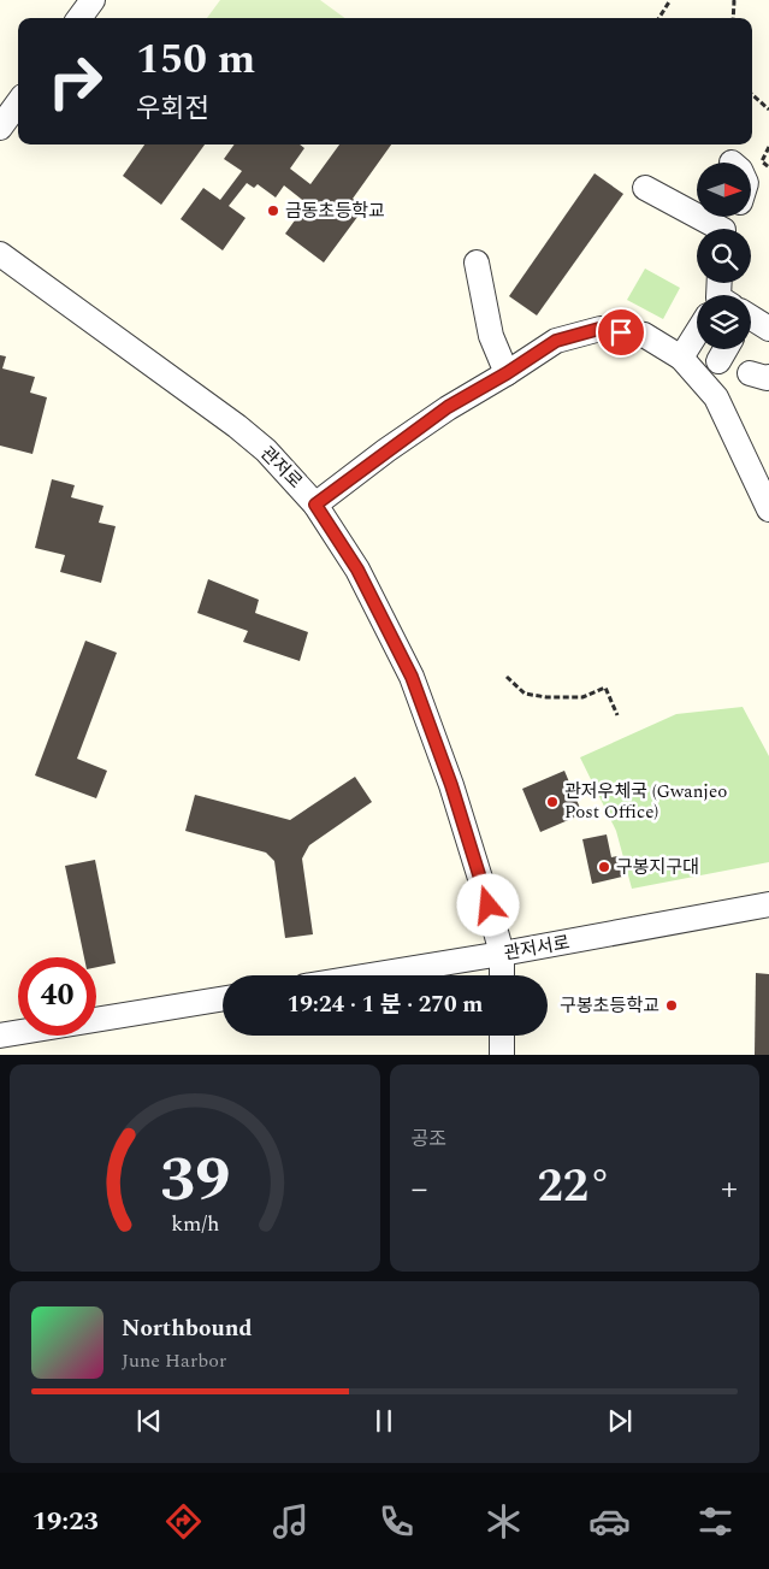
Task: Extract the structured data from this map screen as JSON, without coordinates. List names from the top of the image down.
{
  "streets": {
    "street": ["관저로", "관저서로"]
  },
  "crossings": [
    ["관저로", "관저서로"]
  ],
  "places": [
    "금동초등학교",
    "관저우체국 (Gwanjeo Post Office)",
    "구봉지구대",
    "구봉초등학교"
  ],
  "north": "right",
  "page": {
    "turn": ["150 m", "우회전"],
    "limit": "40",
    "trip": "19:24 · 1 분 · 270 m",
    "tile": "공조",
    "heat": ["−", "22°", "+"],
    "song": ["Northbound", "June Harbor"],
    "tabs": "19:23",
    "gauge": ["39", "km/h"]
  }
}
